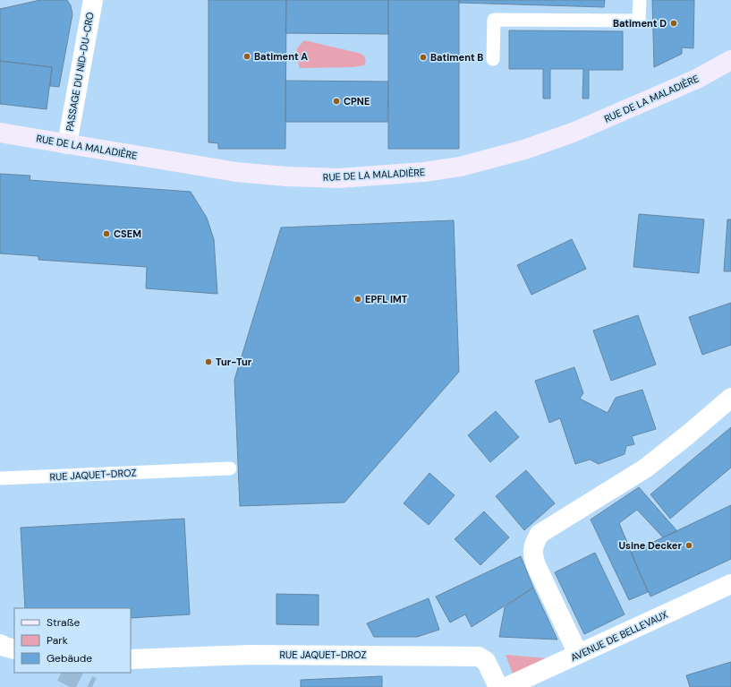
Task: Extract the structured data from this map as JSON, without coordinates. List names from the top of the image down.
{
  "streets": {
    "street": [
      "PASSAGE DU NID-DU-CRO",
      "RUE DE LA MALADIÈRE",
      "RUE JAQUET-DROZ",
      "AVENUE DE BELLEVAUX"
    ]
  },
  "crossings": [
    ["PASSAGE DU NID-DU-CRO", "RUE DE LA MALADIÈRE"]
  ],
  "places": [
    "Batiment D",
    "Batiment A",
    "Batiment B",
    "CPNE",
    "CSEM",
    "EPFL IMT",
    "Tur-Tur",
    "Usine Decker"
  ],
  "legend": ["Straße", "Park", "Gebäude"]
}
